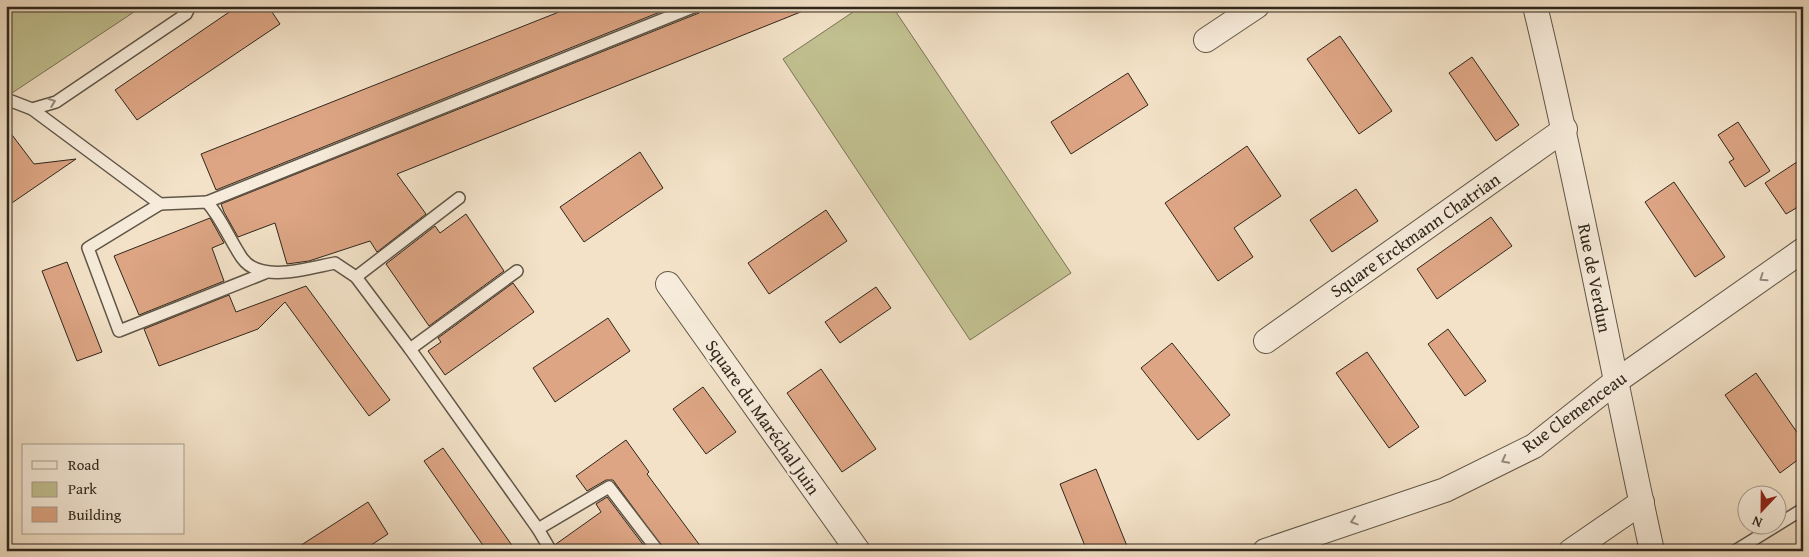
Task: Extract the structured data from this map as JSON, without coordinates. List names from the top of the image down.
{
  "streets": {
    "street": [
      "Square Erckmann Chatrian",
      "Rue de Verdun",
      "Rue Clemenceau",
      "Square du Maréchal Juin"
    ]
  },
  "crossings": [
    ["Square Erckmann Chatrian", "Rue de Verdun"],
    ["Rue de Verdun", "Rue Clemenceau"]
  ],
  "one_way": ["Rue Clemenceau"],
  "legend": ["Road", "Park", "Building"],
  "north": "bottom"
}
